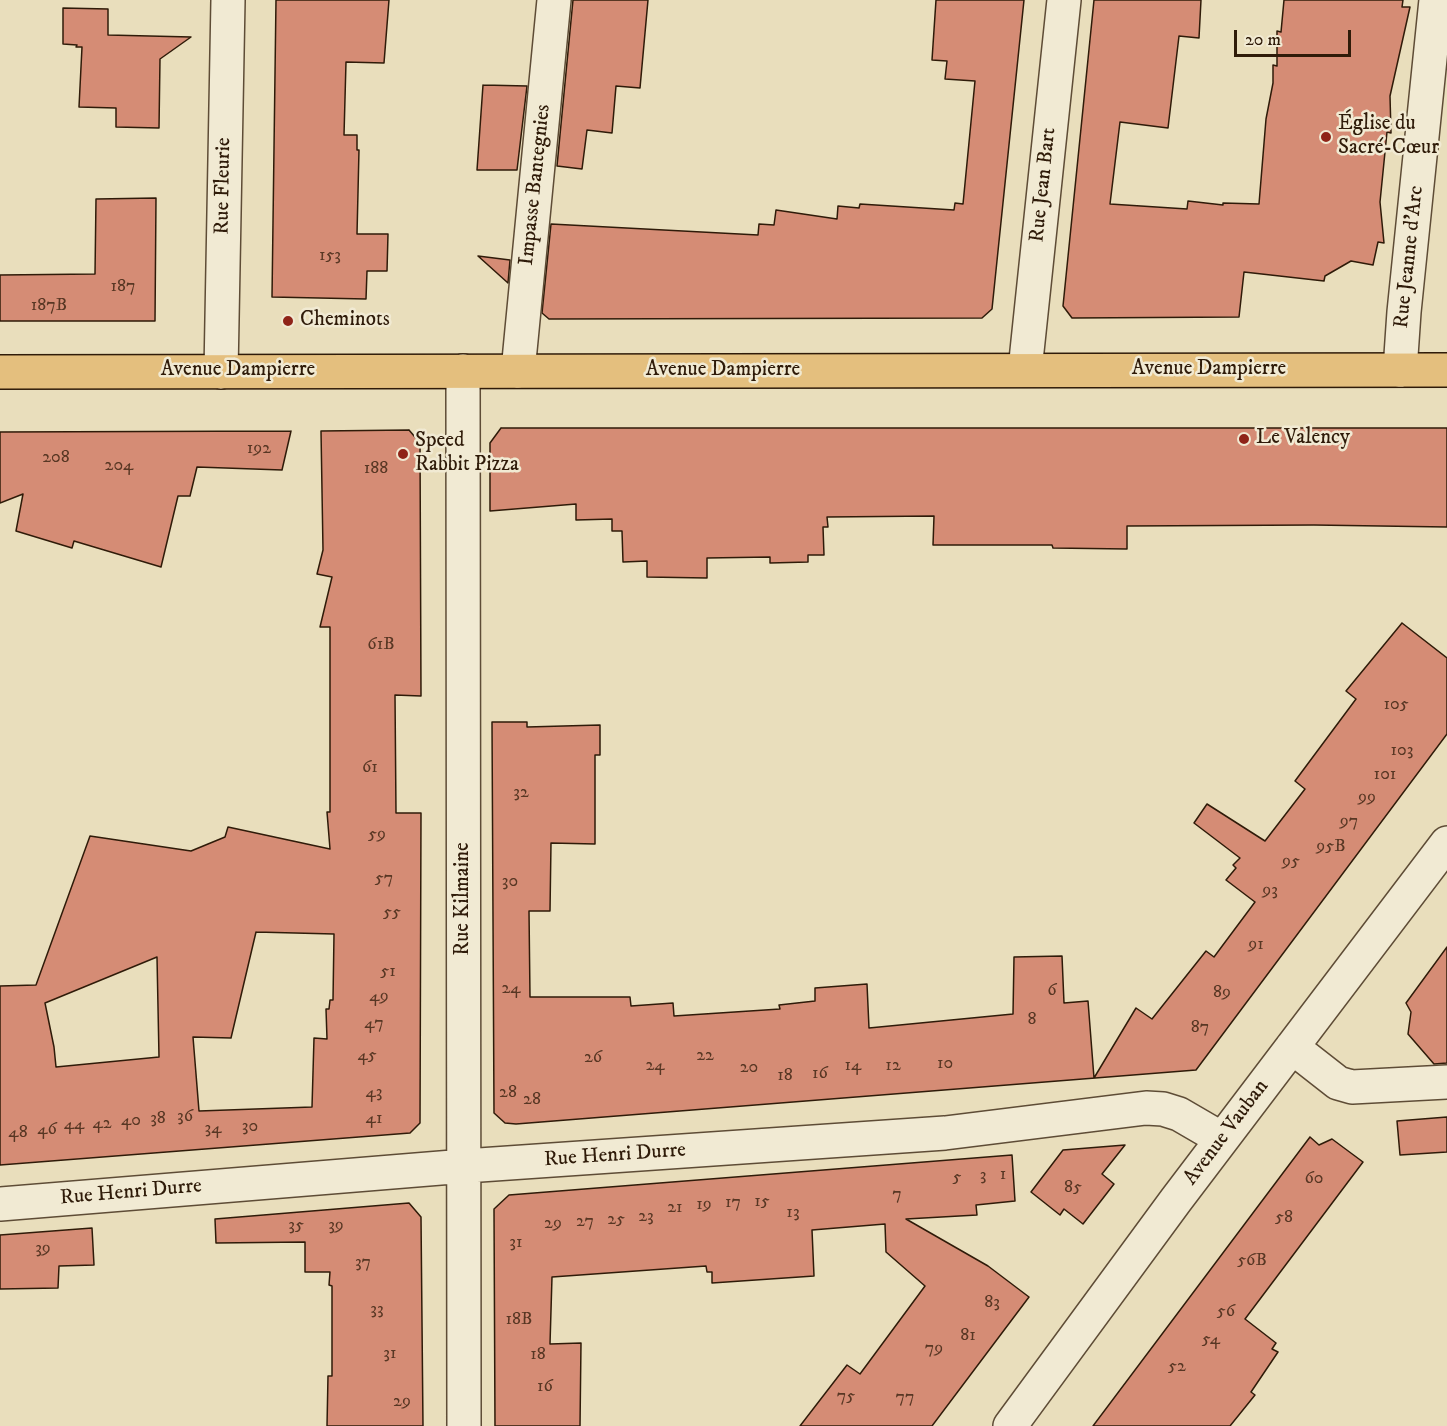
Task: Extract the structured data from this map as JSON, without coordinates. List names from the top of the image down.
{
  "streets": {
    "main road": ["Avenue Dampierre"],
    "street": [
      "Impasse Bantegnies",
      "Rue Jean Bart",
      "Rue Fleurie",
      "Rue Jeanne d'Arc",
      "Rue Kilmaine",
      "Avenue Vauban",
      "Rue Henri Durre"
    ]
  },
  "crossings": [
    ["Impasse Bantegnies", "Avenue Dampierre"],
    ["Rue Jean Bart", "Avenue Dampierre"],
    ["Rue Fleurie", "Avenue Dampierre"],
    ["Rue Jeanne d'Arc", "Avenue Dampierre"],
    ["Avenue Dampierre", "Rue Kilmaine"],
    ["Rue Kilmaine", "Rue Henri Durre"],
    ["Avenue Vauban", "Rue Henri Durre"]
  ],
  "places": [
    "Église du Sacré-Cœur",
    "Cheminots",
    "Le Valency",
    "Speed Rabbit Pizza"
  ],
  "house_numbers": [
    "153",
    "187",
    "187B",
    "192",
    "208",
    "204",
    "188",
    "61B",
    "105",
    "103",
    "61",
    "101",
    "32",
    "99",
    "97",
    "59",
    "95B",
    "95",
    "57",
    "30",
    "93",
    "55",
    "91",
    "51",
    "24",
    "6",
    "89",
    "49",
    "8",
    "47",
    "87",
    "45",
    "22",
    "26",
    "10",
    "24",
    "14",
    "12",
    "20",
    "16",
    "18",
    "43",
    "28",
    "28",
    "36",
    "38",
    "41",
    "40",
    "42",
    "44",
    "30",
    "34",
    "46",
    "48",
    "1",
    "3",
    "5",
    "60",
    "85",
    "7",
    "15",
    "17",
    "19",
    "21",
    "13",
    "23",
    "58",
    "25",
    "27",
    "29",
    "35",
    "39",
    "31",
    "39",
    "56B",
    "37",
    "83",
    "33",
    "56",
    "18B",
    "81",
    "54",
    "79",
    "31",
    "18",
    "52",
    "16",
    "75",
    "77",
    "29"
  ],
  "scale_bar": "20 m"
}
